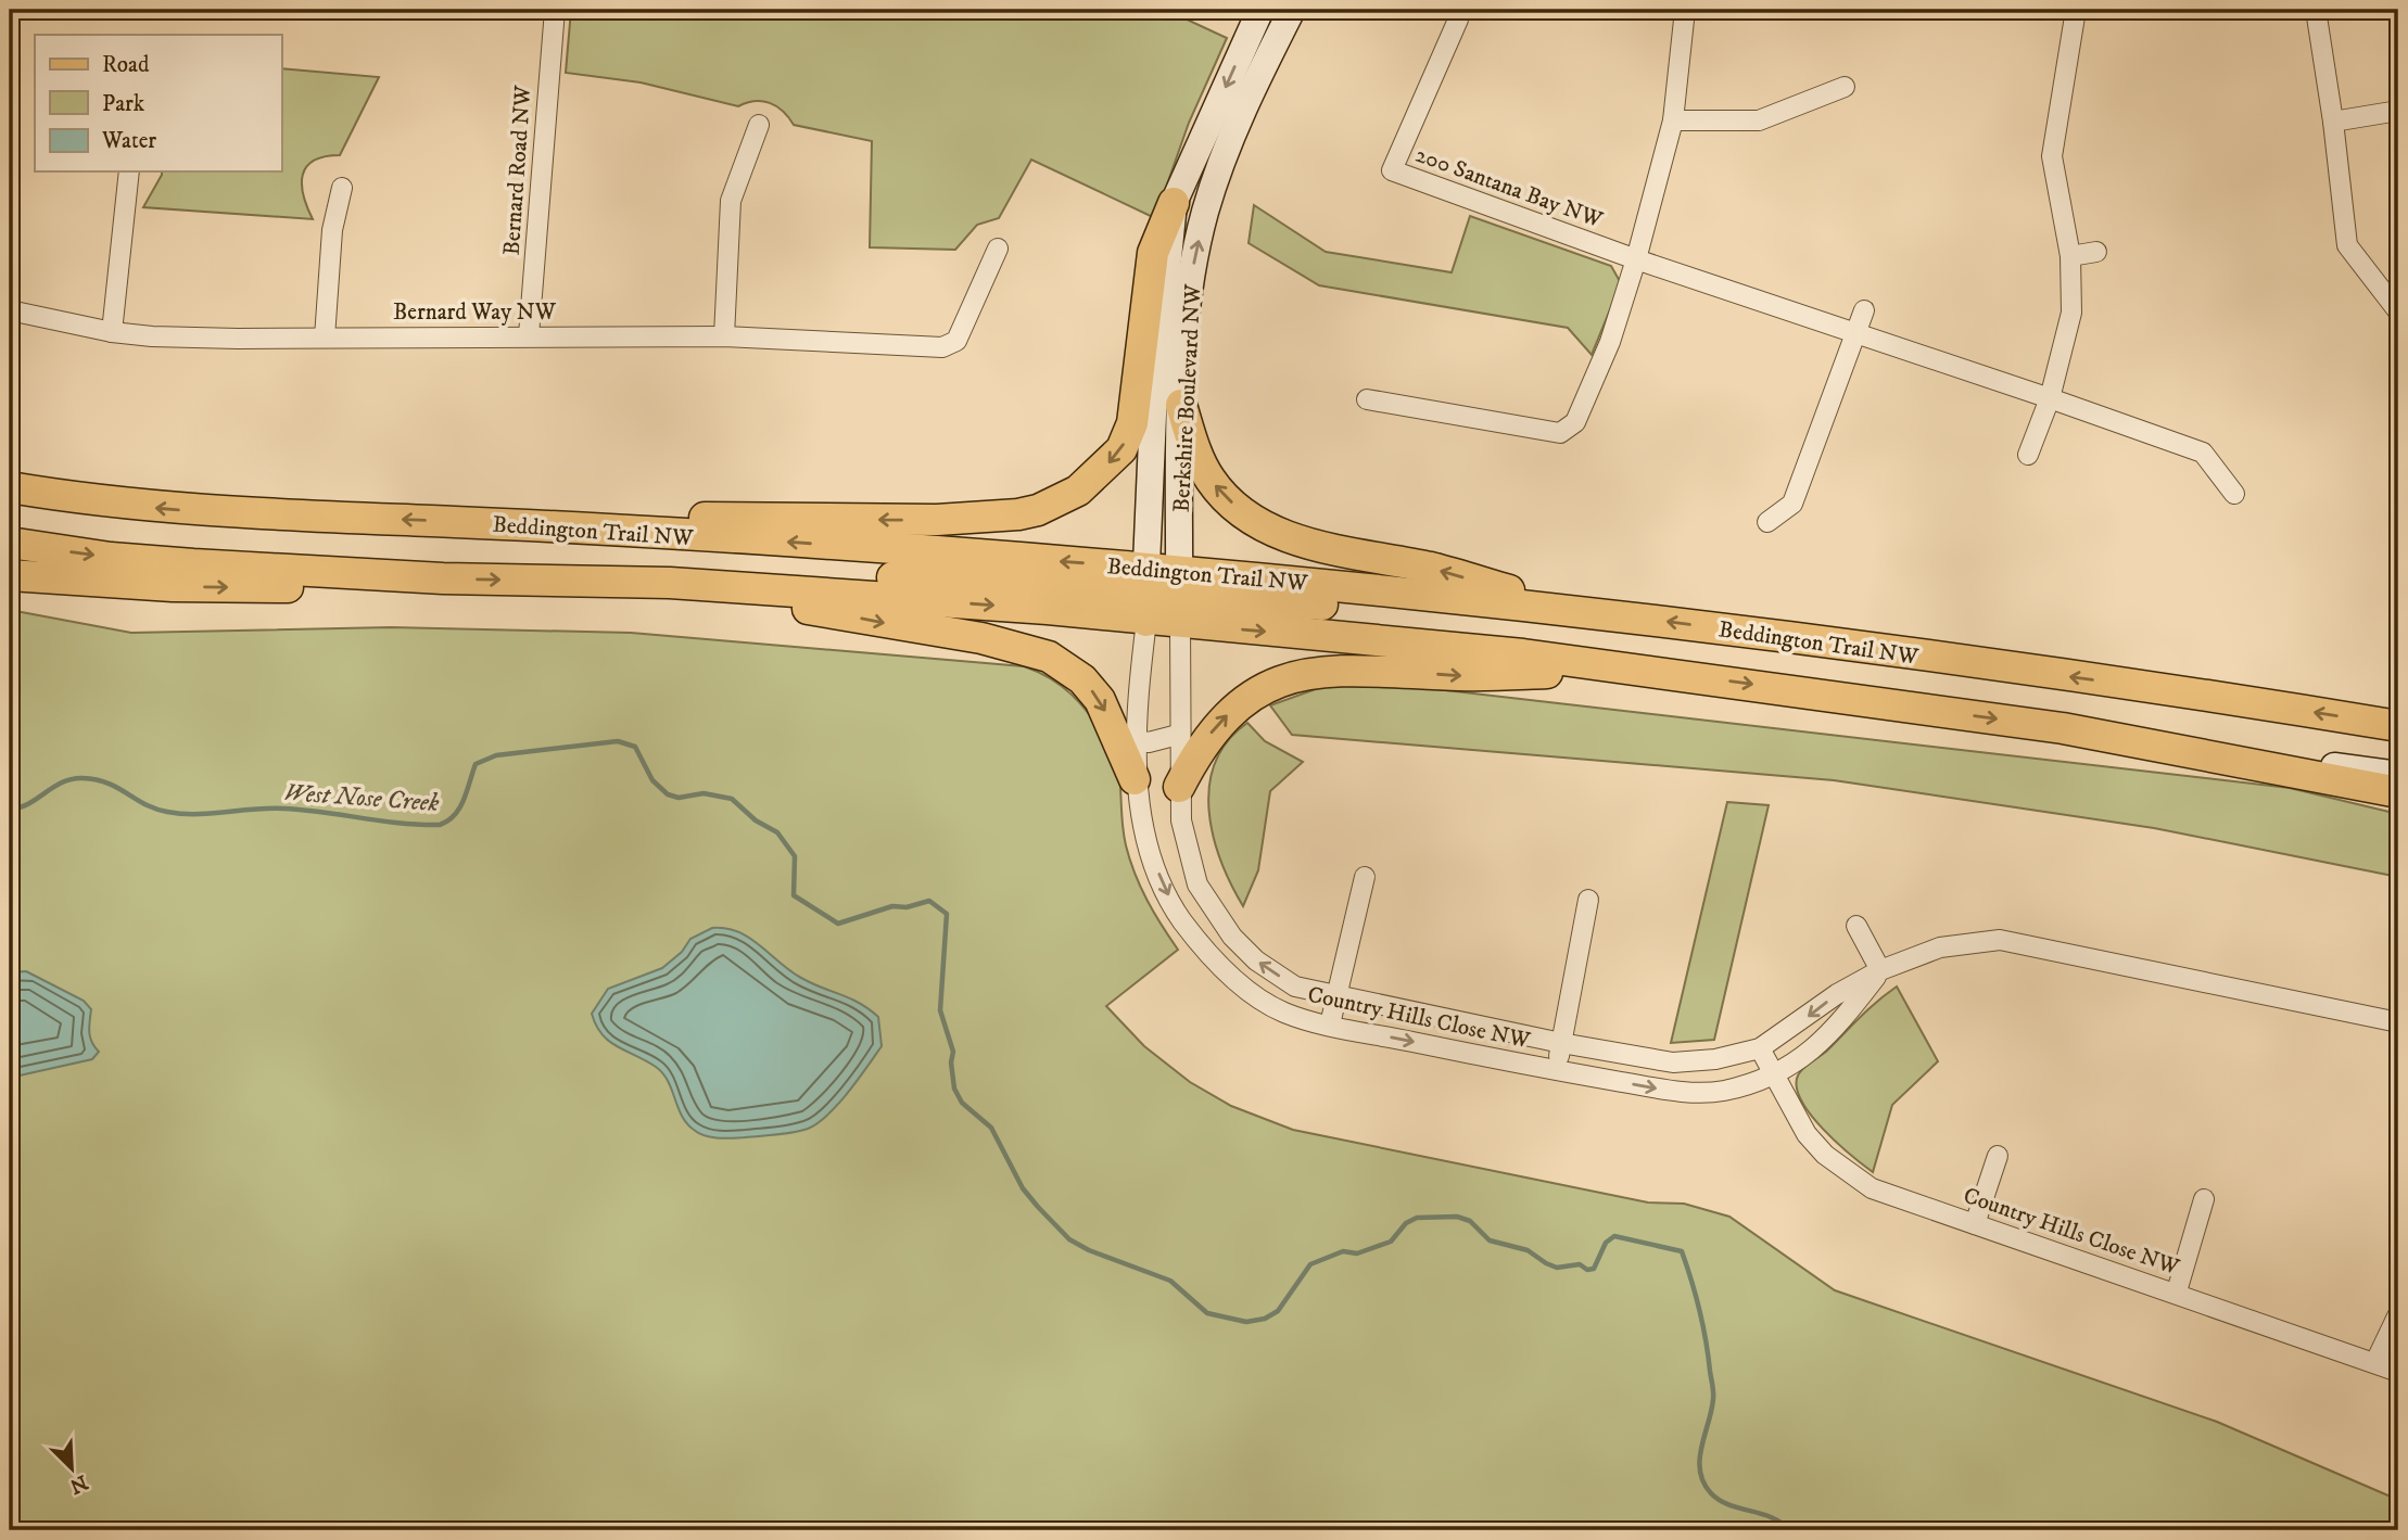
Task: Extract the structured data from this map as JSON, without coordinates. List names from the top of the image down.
{
  "streets": {
    "main road": ["Berkshire Boulevard NW", "Beddington Trail NW"],
    "street": [
      "Bernard Road NW",
      "200 Santana Bay NW",
      "Bernard Way NW",
      "Country Hills Close NW"
    ]
  },
  "crossings": [
    ["Bernard Road NW", "Bernard Way NW"],
    ["Berkshire Boulevard NW", "Beddington Trail NW"],
    ["Berkshire Boulevard NW", "Country Hills Close NW"],
    ["Beddington Trail NW", "Country Hills Close NW"]
  ],
  "water": ["West Nose Creek"],
  "legend": ["Road", "Park", "Water"],
  "north": "bottom right"
}
